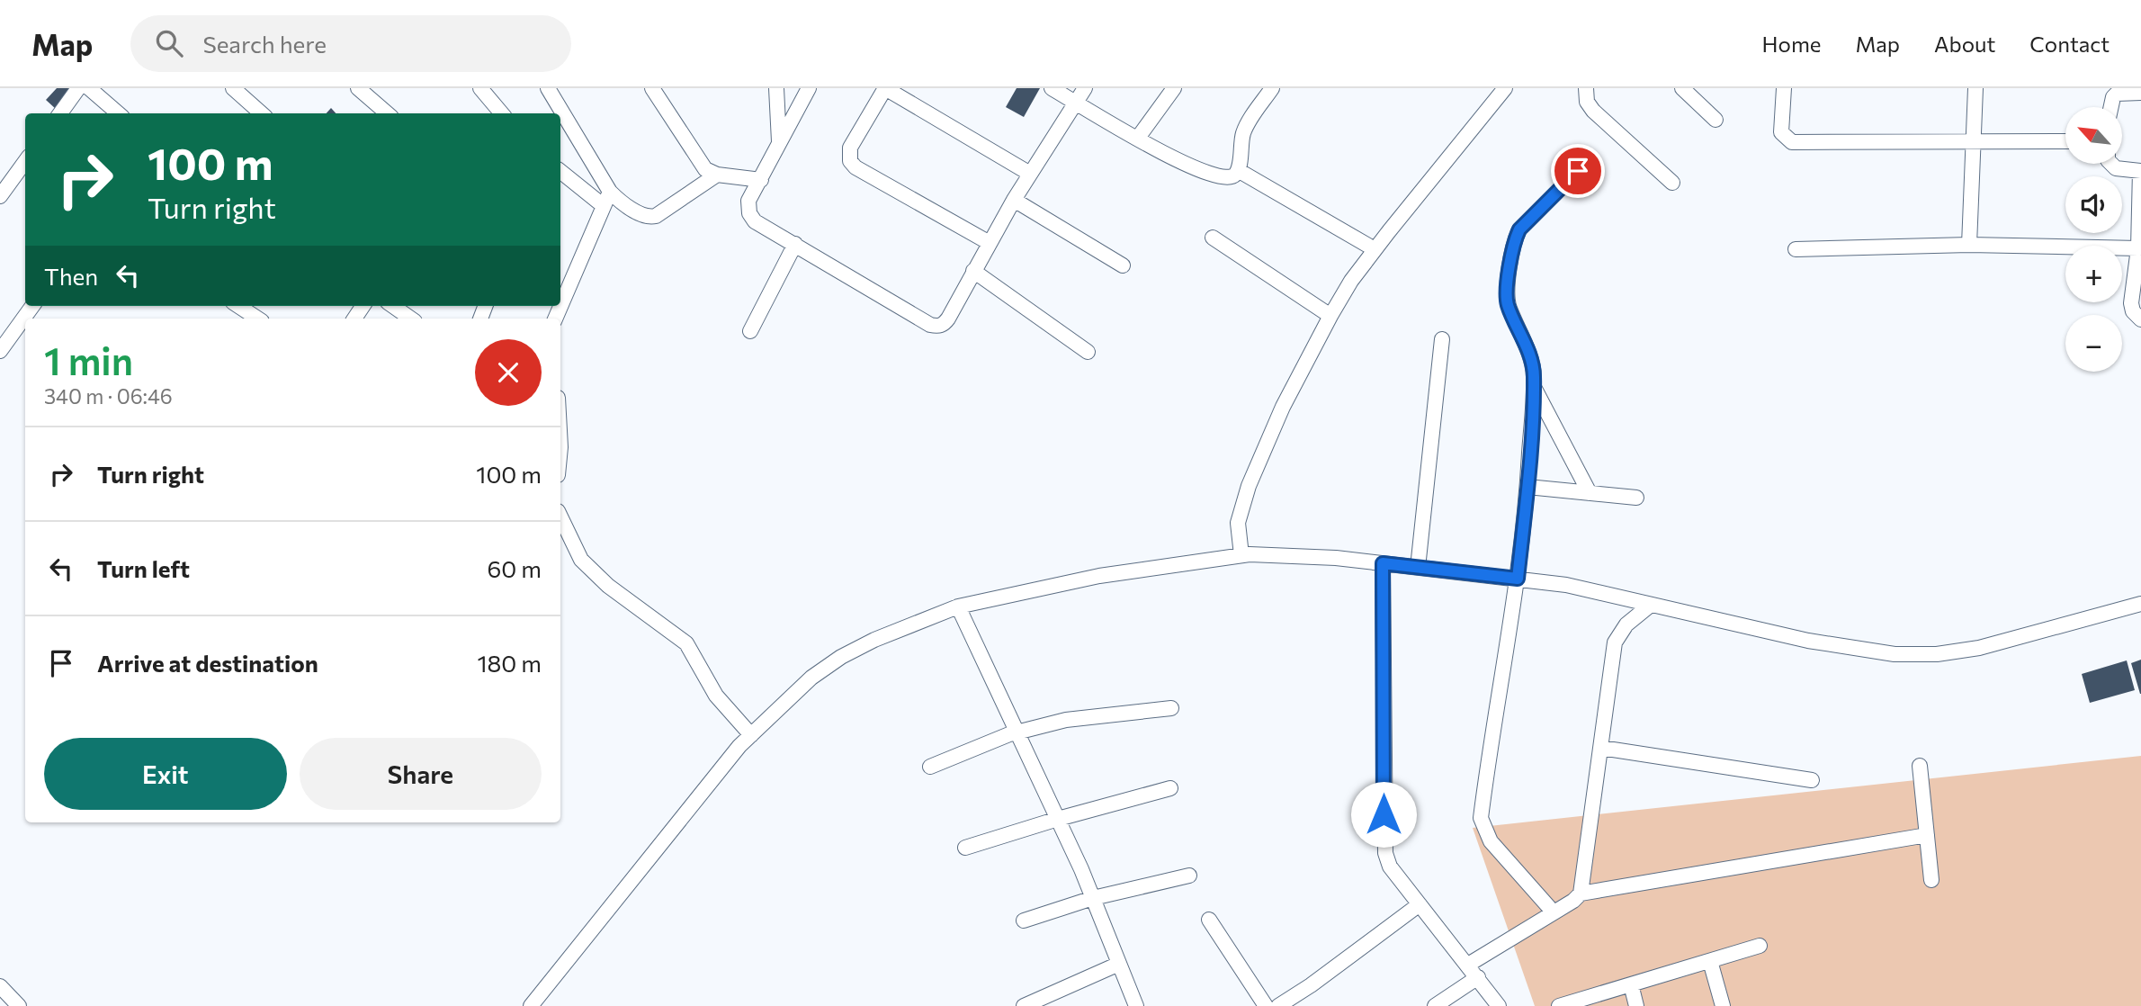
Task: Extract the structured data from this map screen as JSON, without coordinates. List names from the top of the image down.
{
  "north": "top left",
  "page": {
    "header": "Map",
    "search": "Search here",
    "nav": [
      "Home",
      "Map",
      "About",
      "Contact"
    ],
    "map_buttons": ["+", "−"],
    "turn": ["100 m", "Turn right"],
    "then": "Then",
    "heading": ["1 min", "340 m · 06:46"],
    "list": [
      {
        "name": "Turn right",
        "value": "100 m"
      },
      {
        "name": "Turn left",
        "value": "60 m"
      },
      {
        "name": "Arrive at destination",
        "value": "180 m"
      }
    ],
    "buttons": ["Exit", "Share"]
  }
}
